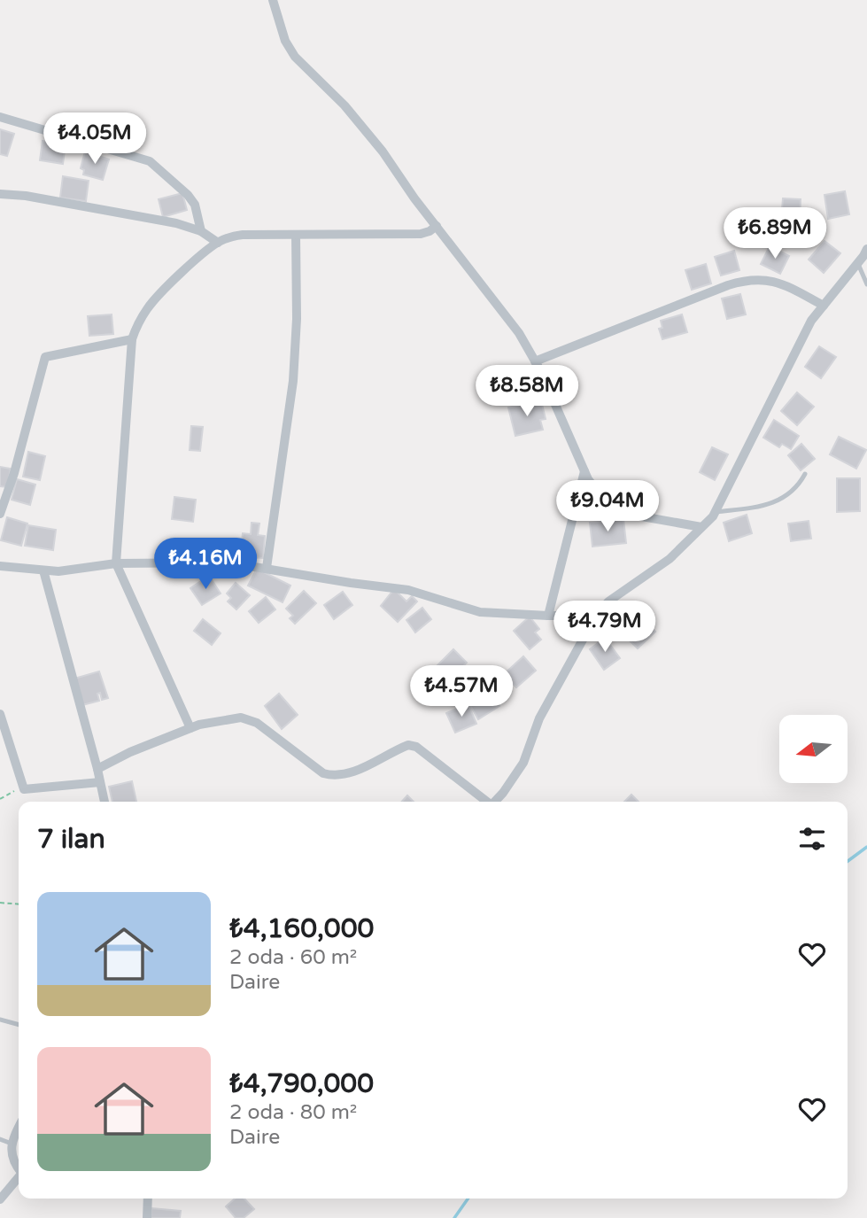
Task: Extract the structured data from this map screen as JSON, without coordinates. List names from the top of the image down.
{
  "north": "left",
  "page": {
    "price": [
      "₺4.05M",
      "₺6.89M",
      "₺8.58M",
      "₺9.04M",
      "₺4.16M",
      "₺4.79M",
      "₺4.57M"
    ],
    "heading": "7 ilan",
    "list": [
      {
        "name": "₺4,160,000",
        "note": "2 oda · 60 m² · Daire"
      },
      {
        "name": "₺4,790,000",
        "note": "2 oda · 80 m² · Daire"
      }
    ]
  }
}
